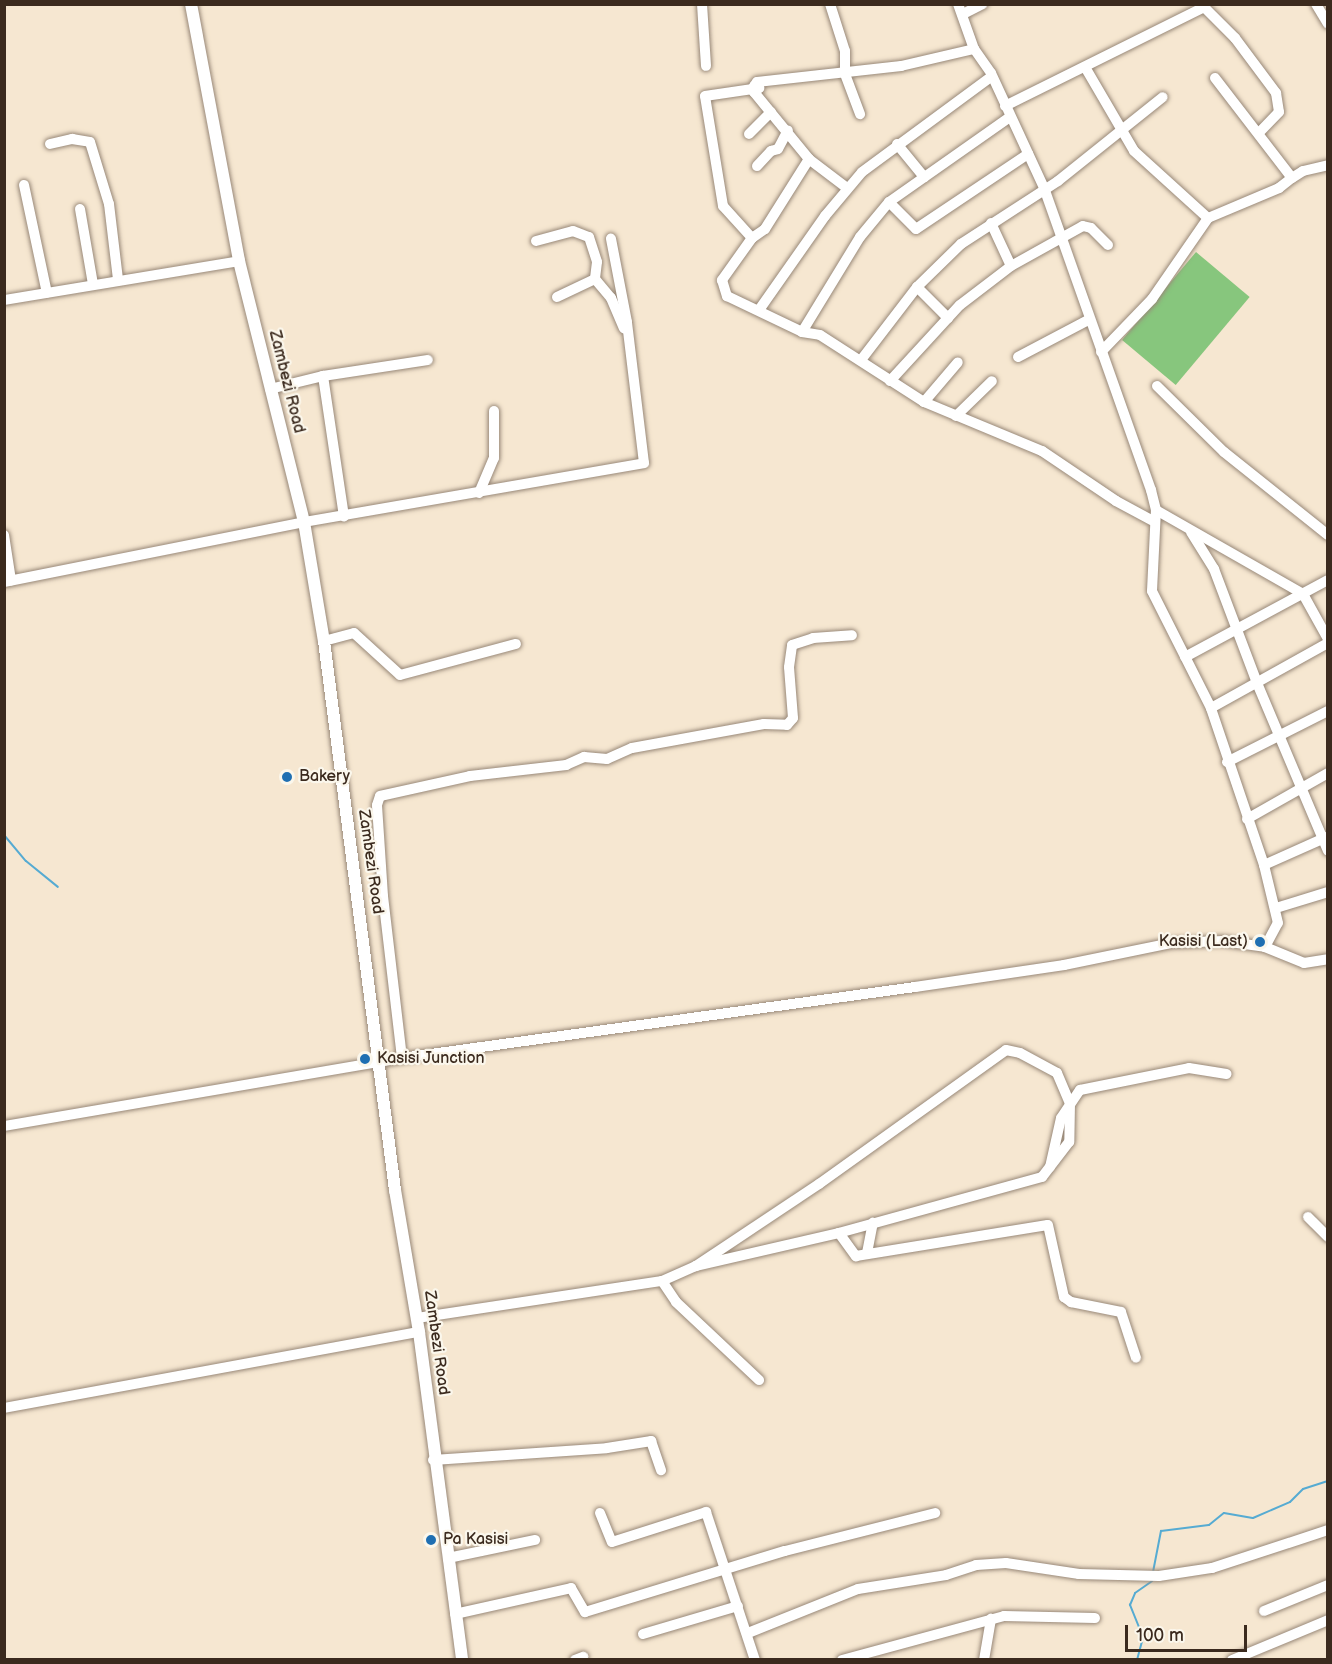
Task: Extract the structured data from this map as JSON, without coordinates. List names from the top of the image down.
{
  "streets": {
    "main road": ["Zambezi Road"]
  },
  "places": [
    "Bakery",
    "Kasisi (Last)",
    "Kasisi Junction",
    "Pa Kasisi"
  ],
  "scale_bar": "100 m"
}
